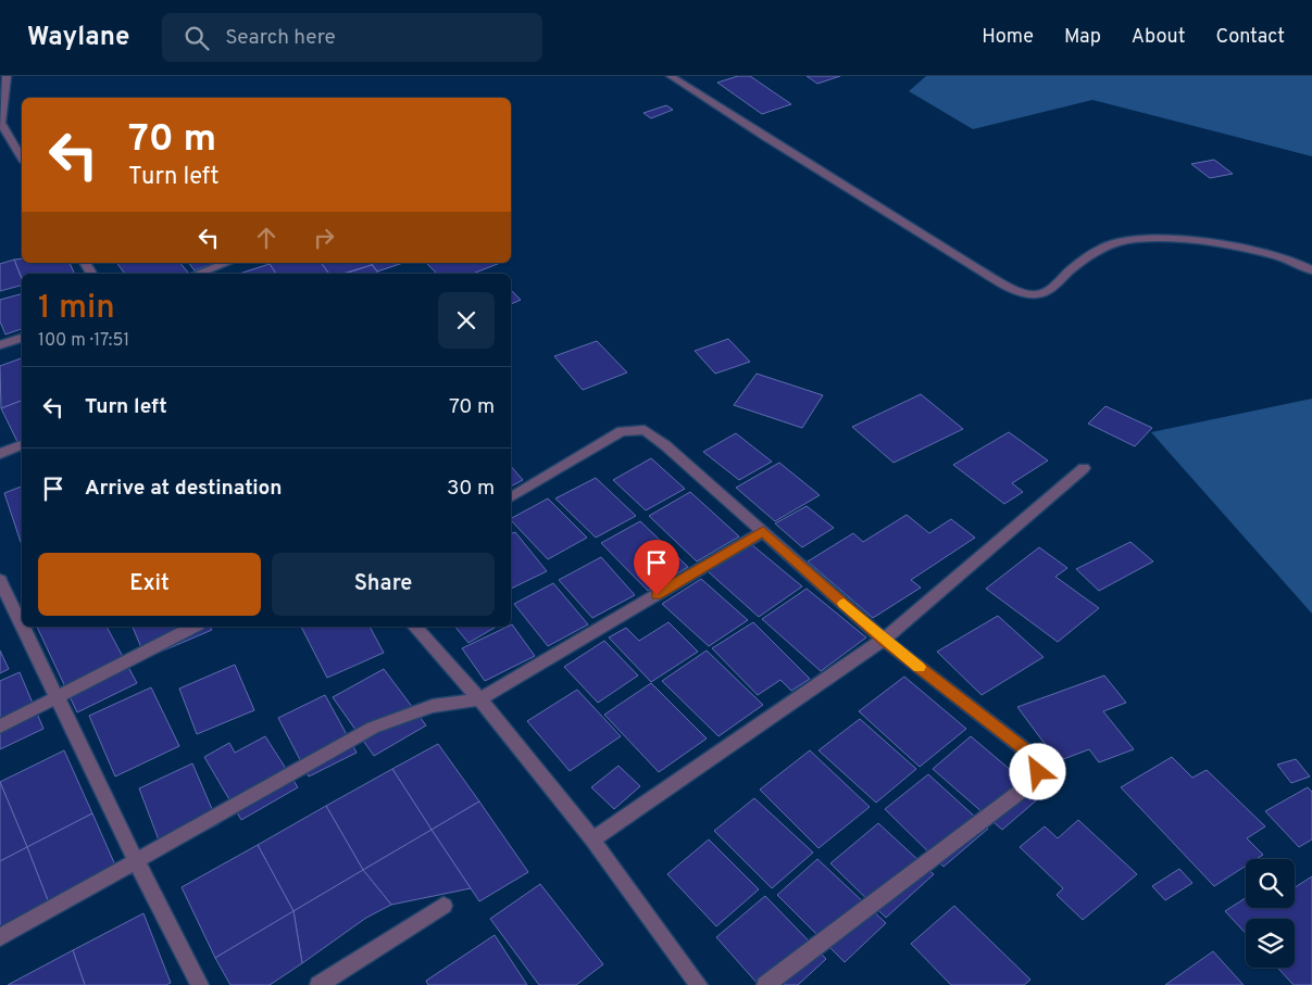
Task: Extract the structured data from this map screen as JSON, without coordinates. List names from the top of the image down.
{
  "page": {
    "header": "Waylane",
    "search": "Search here",
    "nav": [
      "Home",
      "Map",
      "About",
      "Contact"
    ],
    "turn": ["70 m", "Turn left"],
    "heading": ["1 min", "100 m · 17:51"],
    "list": [
      {
        "name": "Turn left",
        "value": "70 m"
      },
      {
        "name": "Arrive at destination",
        "value": "30 m"
      }
    ],
    "buttons": ["Exit", "Share"]
  }
}
